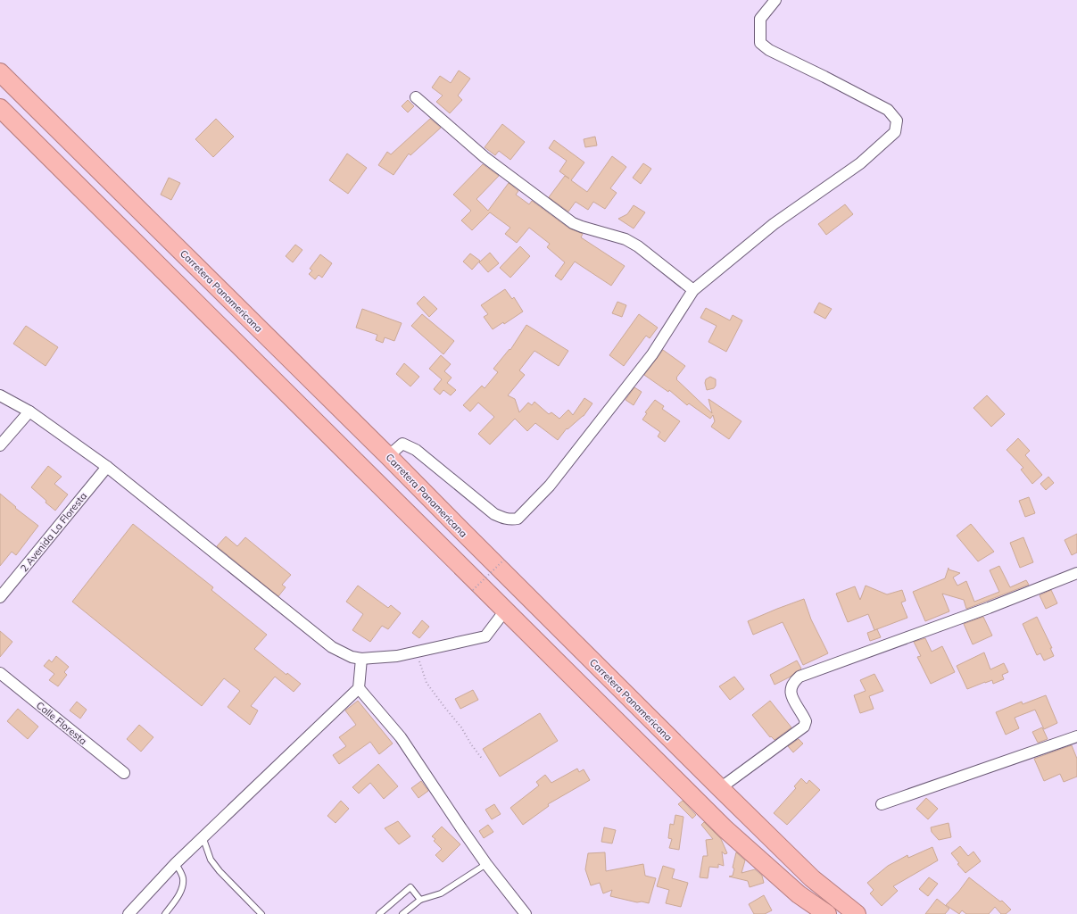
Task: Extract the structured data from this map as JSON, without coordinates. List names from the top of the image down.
{
  "streets": {
    "highway": ["Carretera Panamericana"],
    "street": ["2 Avenida La Floresta", "Calle Floresta"]
  }
}
